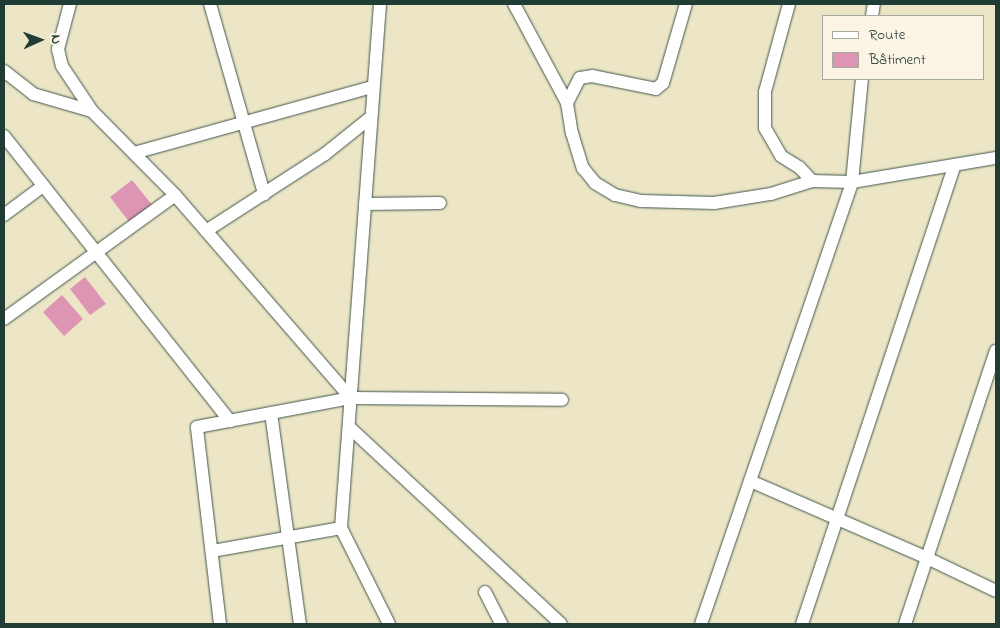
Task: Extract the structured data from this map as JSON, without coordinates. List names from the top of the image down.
{
  "legend": ["Route", "Bâtiment"],
  "north": "right"
}
